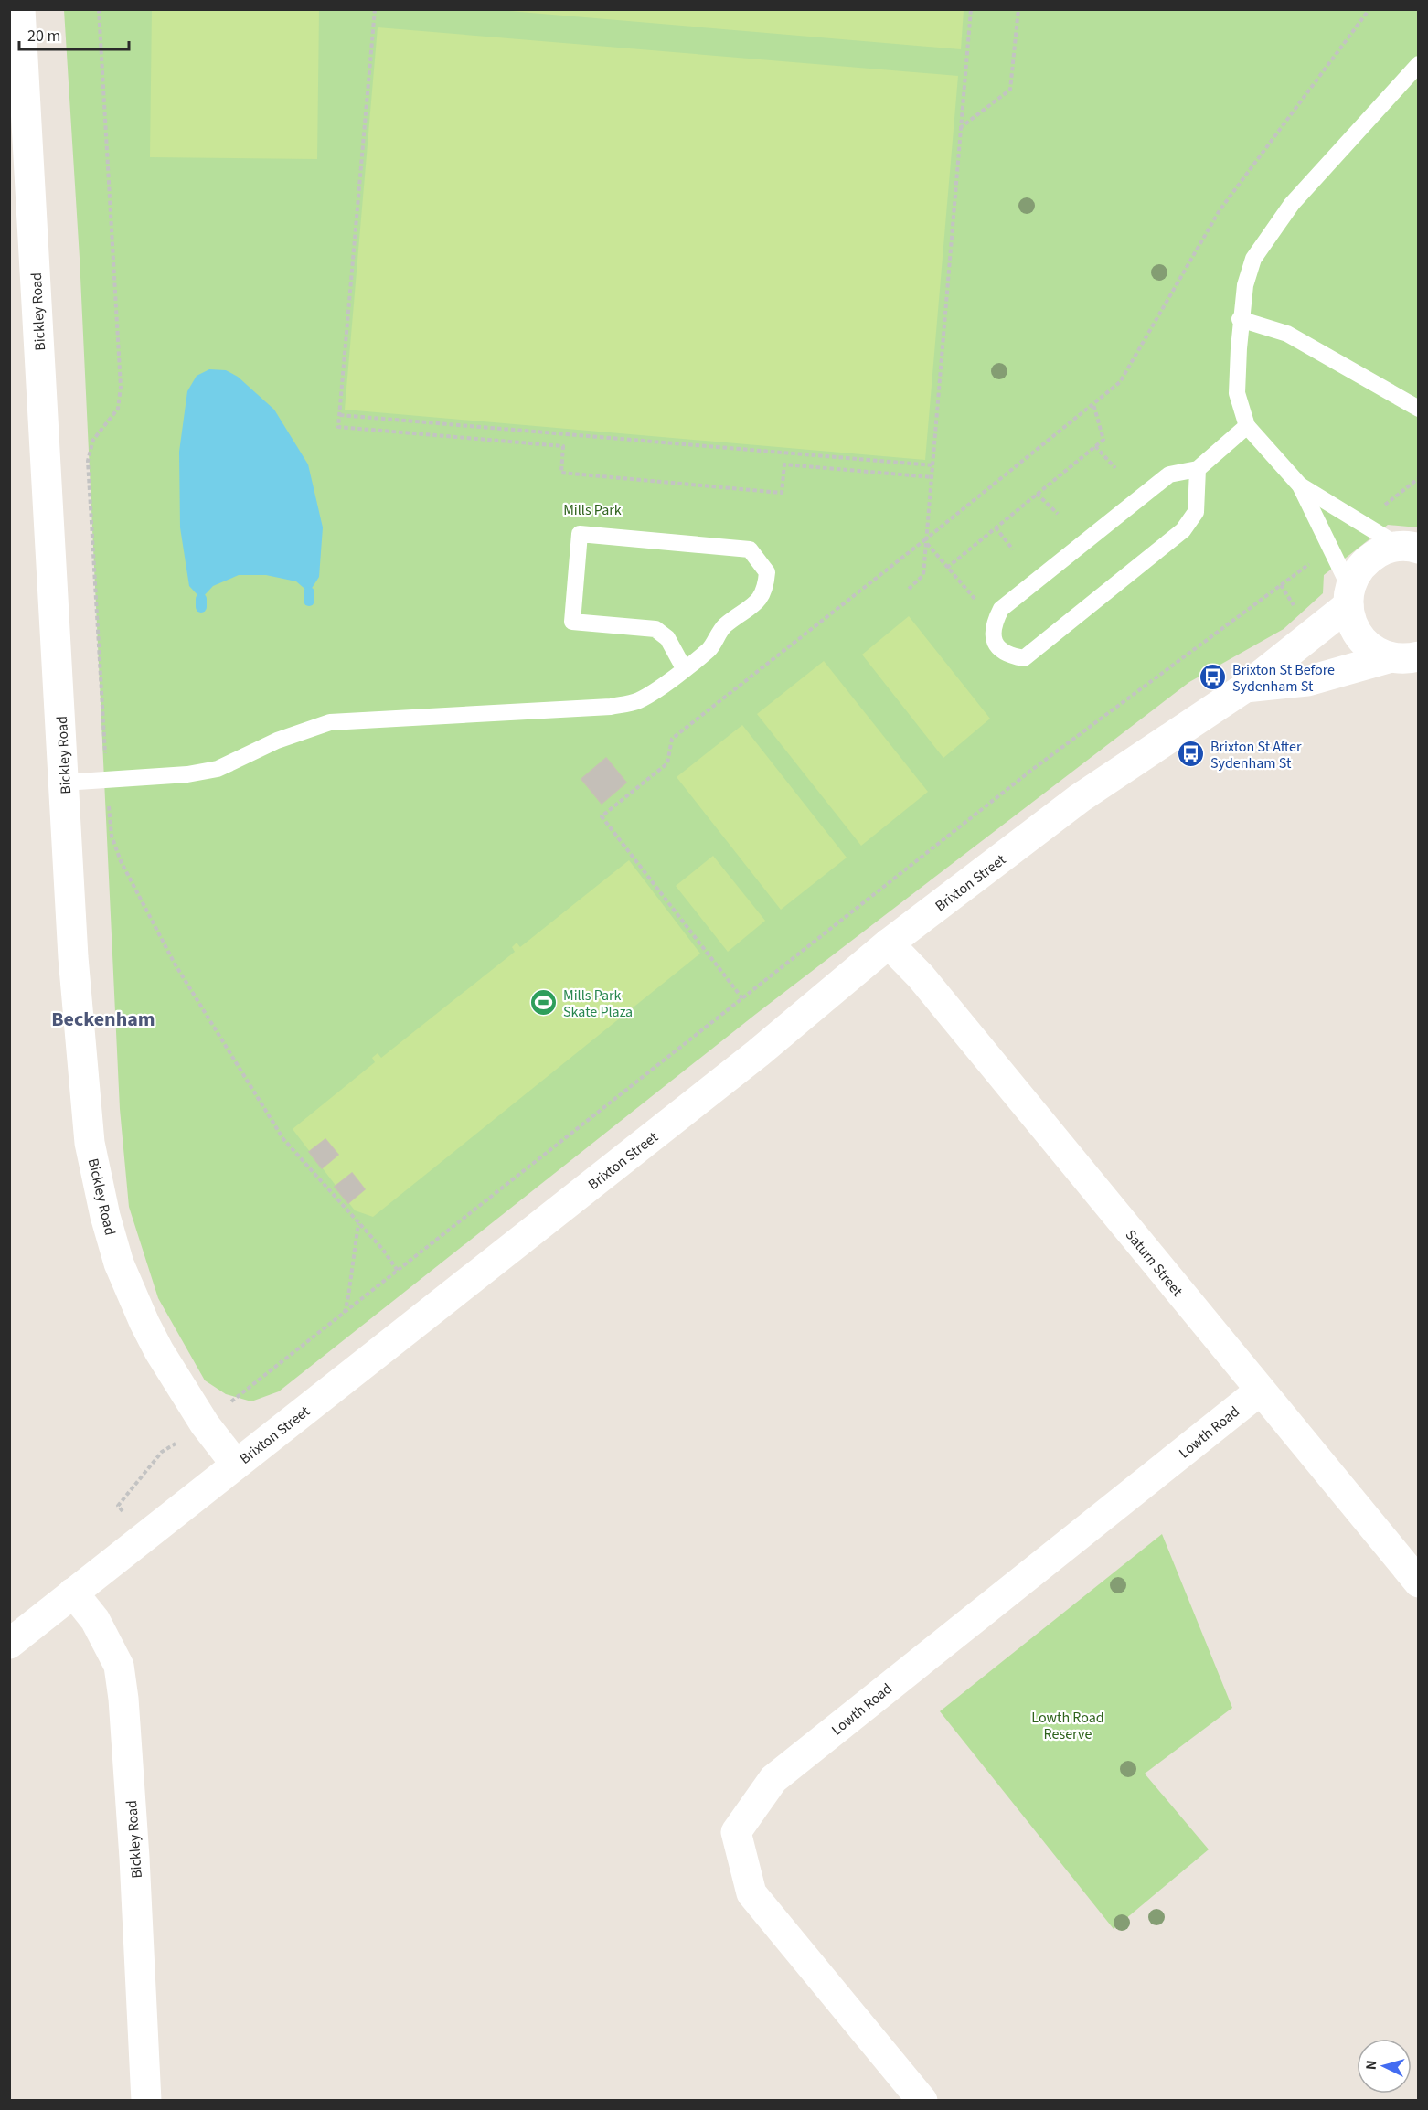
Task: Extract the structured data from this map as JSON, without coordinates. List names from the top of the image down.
{
  "streets": {
    "street": [
      "Bickley Road",
      "Brixton Street",
      "Saturn Street",
      "Lowth Road"
    ]
  },
  "crossings": [
    ["Bickley Road", "Brixton Street"],
    ["Brixton Street", "Saturn Street"],
    ["Saturn Street", "Lowth Road"]
  ],
  "districts": ["Beckenham"],
  "parks": ["Mills Park", "Lowth Road Reserve"],
  "places": {
    "bus stop": ["Brixton St Before Sydenham St", "Brixton St After Sydenham St"],
    "sports": ["Mills Park Skate Plaza"]
  },
  "scale_bar": "20 m",
  "north": "left"
}
